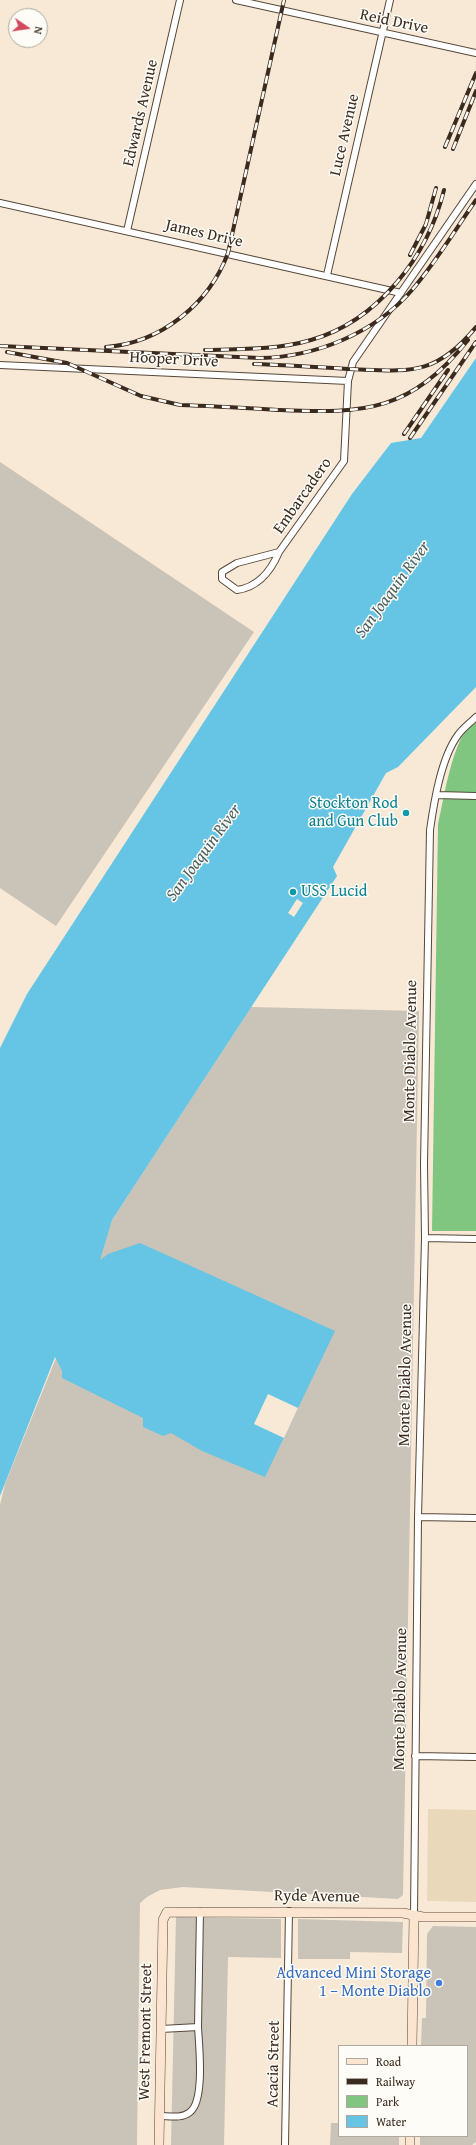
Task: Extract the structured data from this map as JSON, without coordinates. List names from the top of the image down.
{
  "streets": {
    "street": [
      "Reid Drive",
      "Edwards Avenue",
      "Luce Avenue",
      "James Drive",
      "Hooper Drive",
      "Embarcadero",
      "Monte Diablo Avenue",
      "Ryde Avenue",
      "West Fremont Street",
      "Acacia Street"
    ]
  },
  "crossings": [
    ["Reid Drive", "Luce Avenue"],
    ["Edwards Avenue", "James Drive"],
    ["Luce Avenue", "James Drive"],
    ["James Drive", "Embarcadero"],
    ["Hooper Drive", "Embarcadero"],
    ["Monte Diablo Avenue", "Ryde Avenue"],
    ["Ryde Avenue", "West Fremont Street"],
    ["Ryde Avenue", "Acacia Street"]
  ],
  "water": ["San Joaquin River"],
  "places": ["Stockton Rod and Gun Club", "USS Lucid", "Advanced Mini Storage 1 – Monte Diablo"],
  "legend": [
    "Road",
    "Railway",
    "Park",
    "Water"
  ],
  "north": "right"
}
